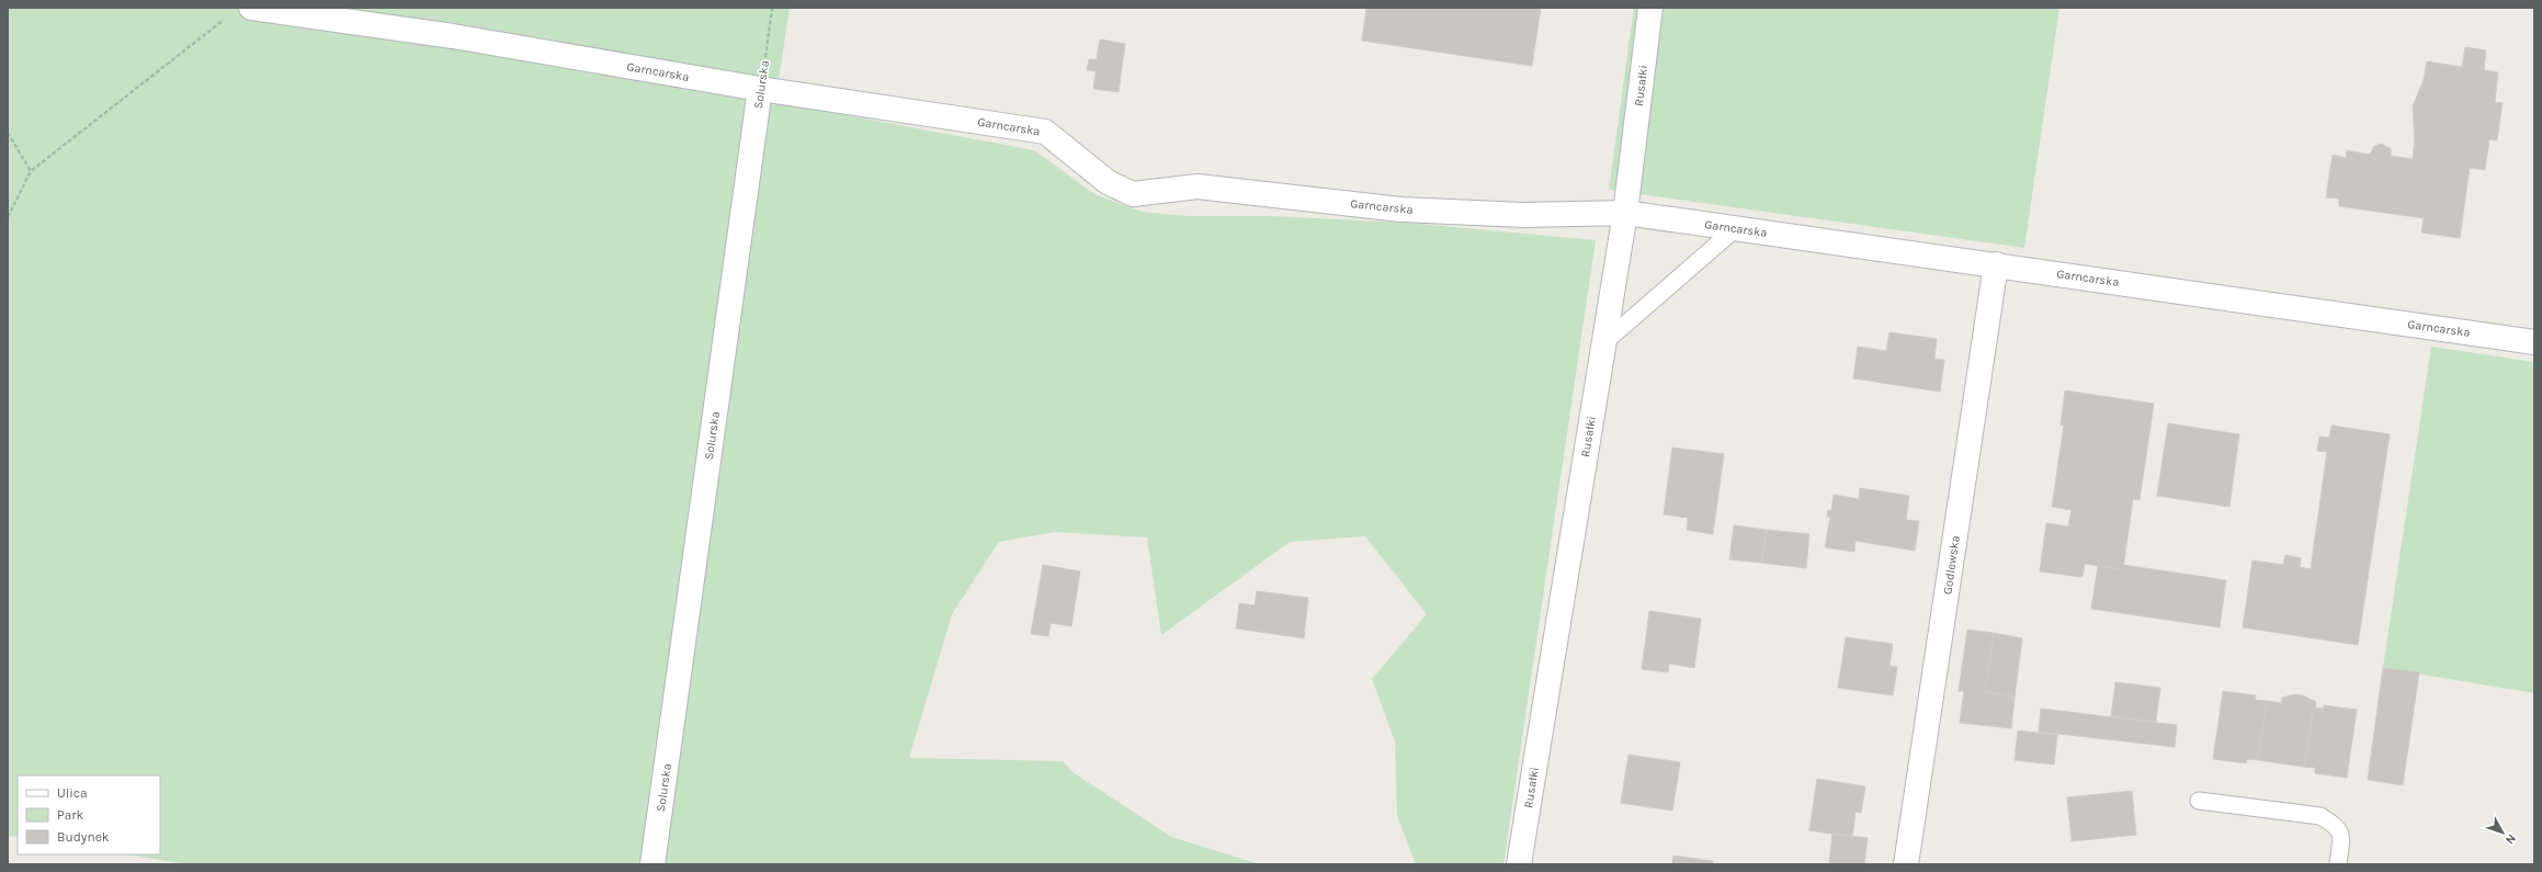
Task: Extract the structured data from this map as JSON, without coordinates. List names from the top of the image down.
{
  "streets": {
    "street": [
      "Garncarska",
      "Solurska",
      "Rusałki",
      "Godlewska"
    ]
  },
  "crossings": [
    ["Garncarska", "Solurska"],
    ["Garncarska", "Rusałki"],
    ["Garncarska", "Godlewska"]
  ],
  "legend": ["Ulica", "Park", "Budynek"],
  "north": "bottom right"
}
